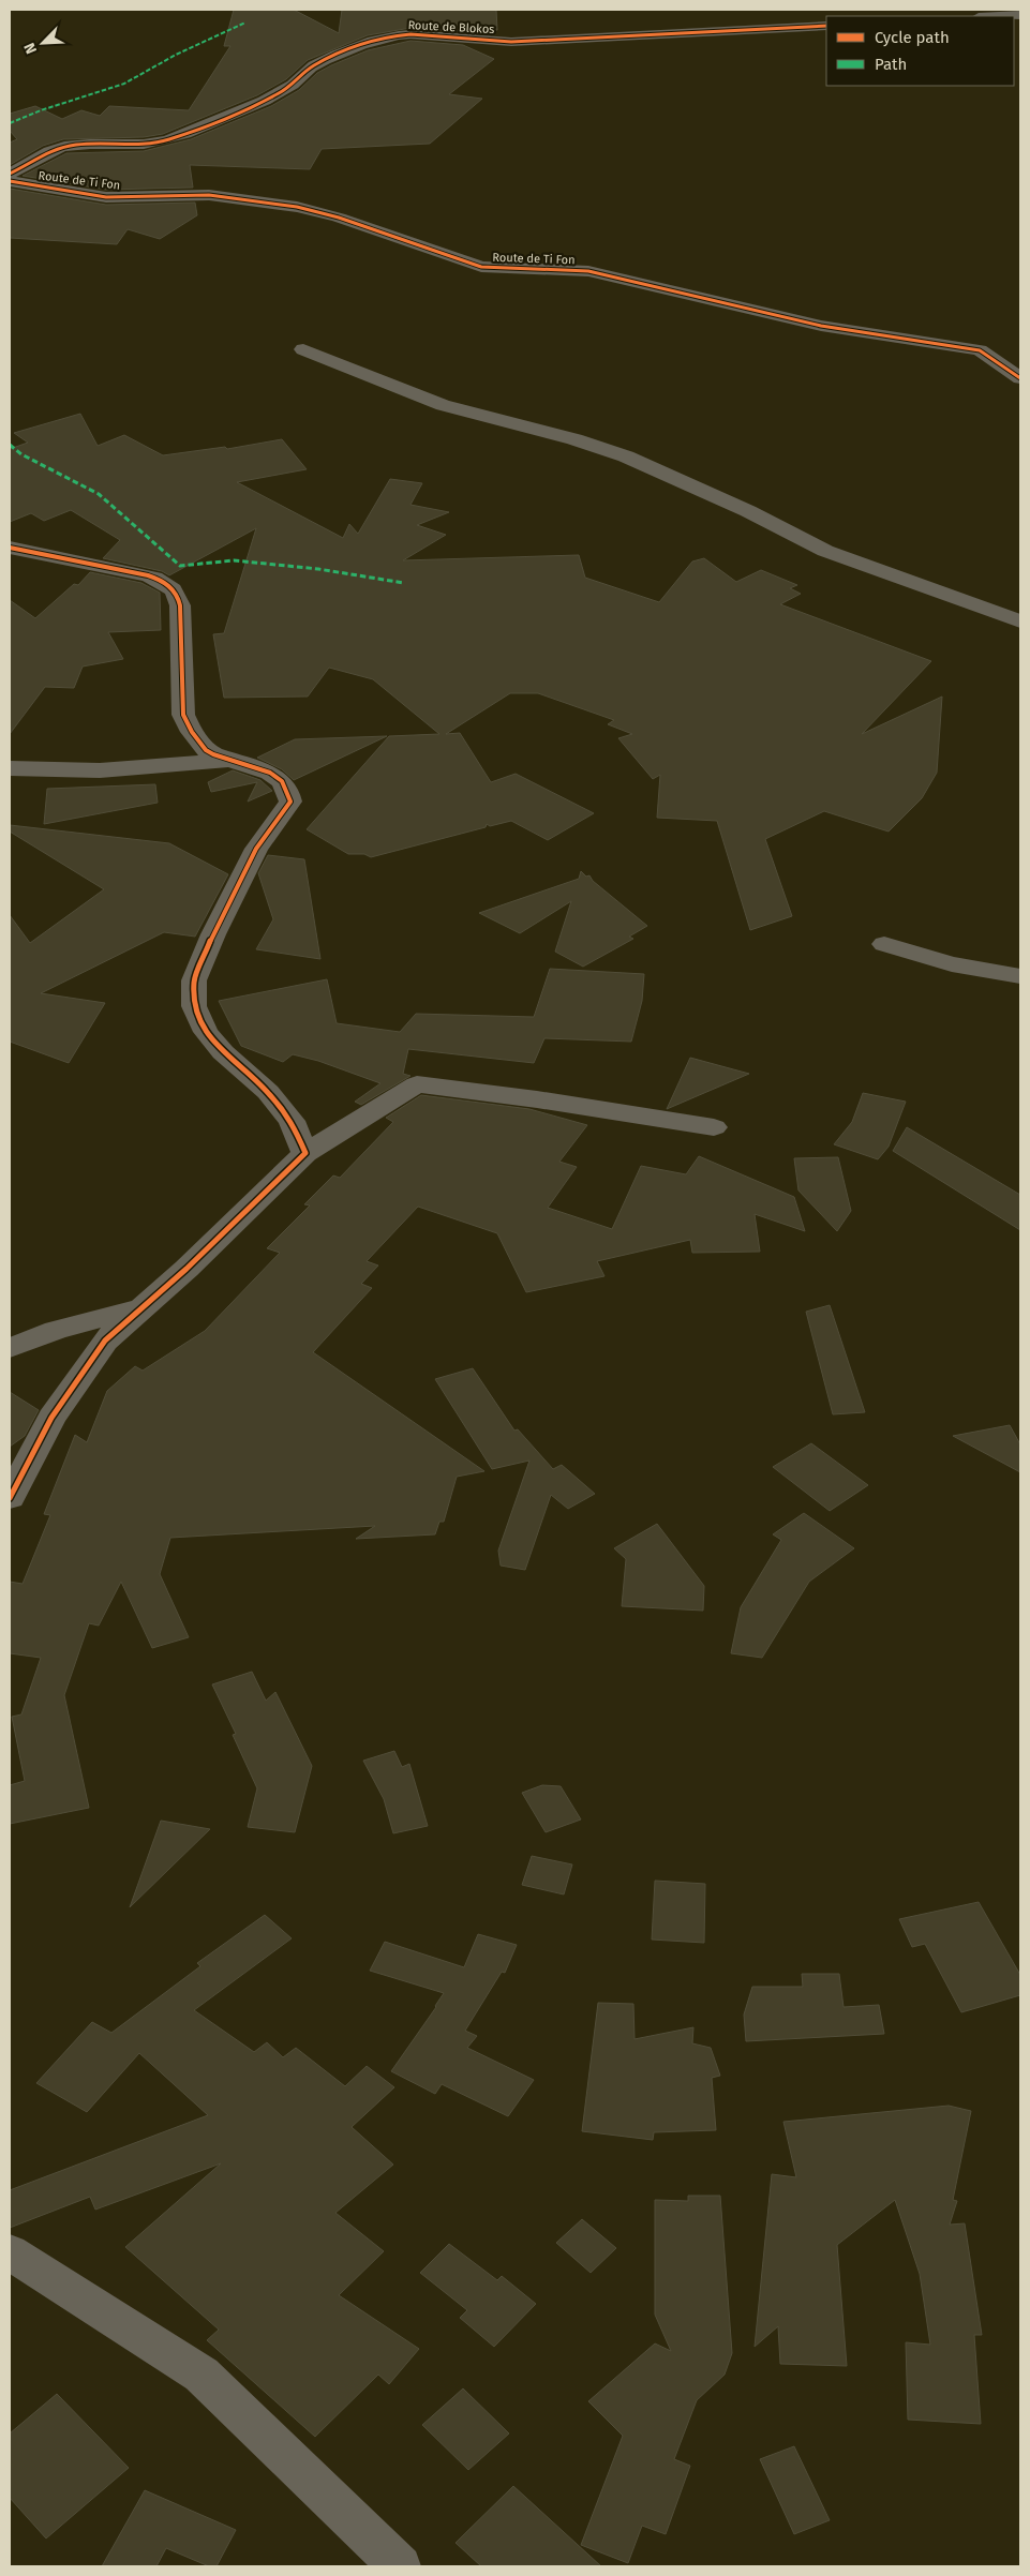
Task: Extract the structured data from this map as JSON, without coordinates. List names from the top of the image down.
{
  "streets": {
    "street": ["Route de Blokos", "Route de Ti Fon"]
  },
  "legend": ["Cycle path", "Path"],
  "north": "bottom left"
}
